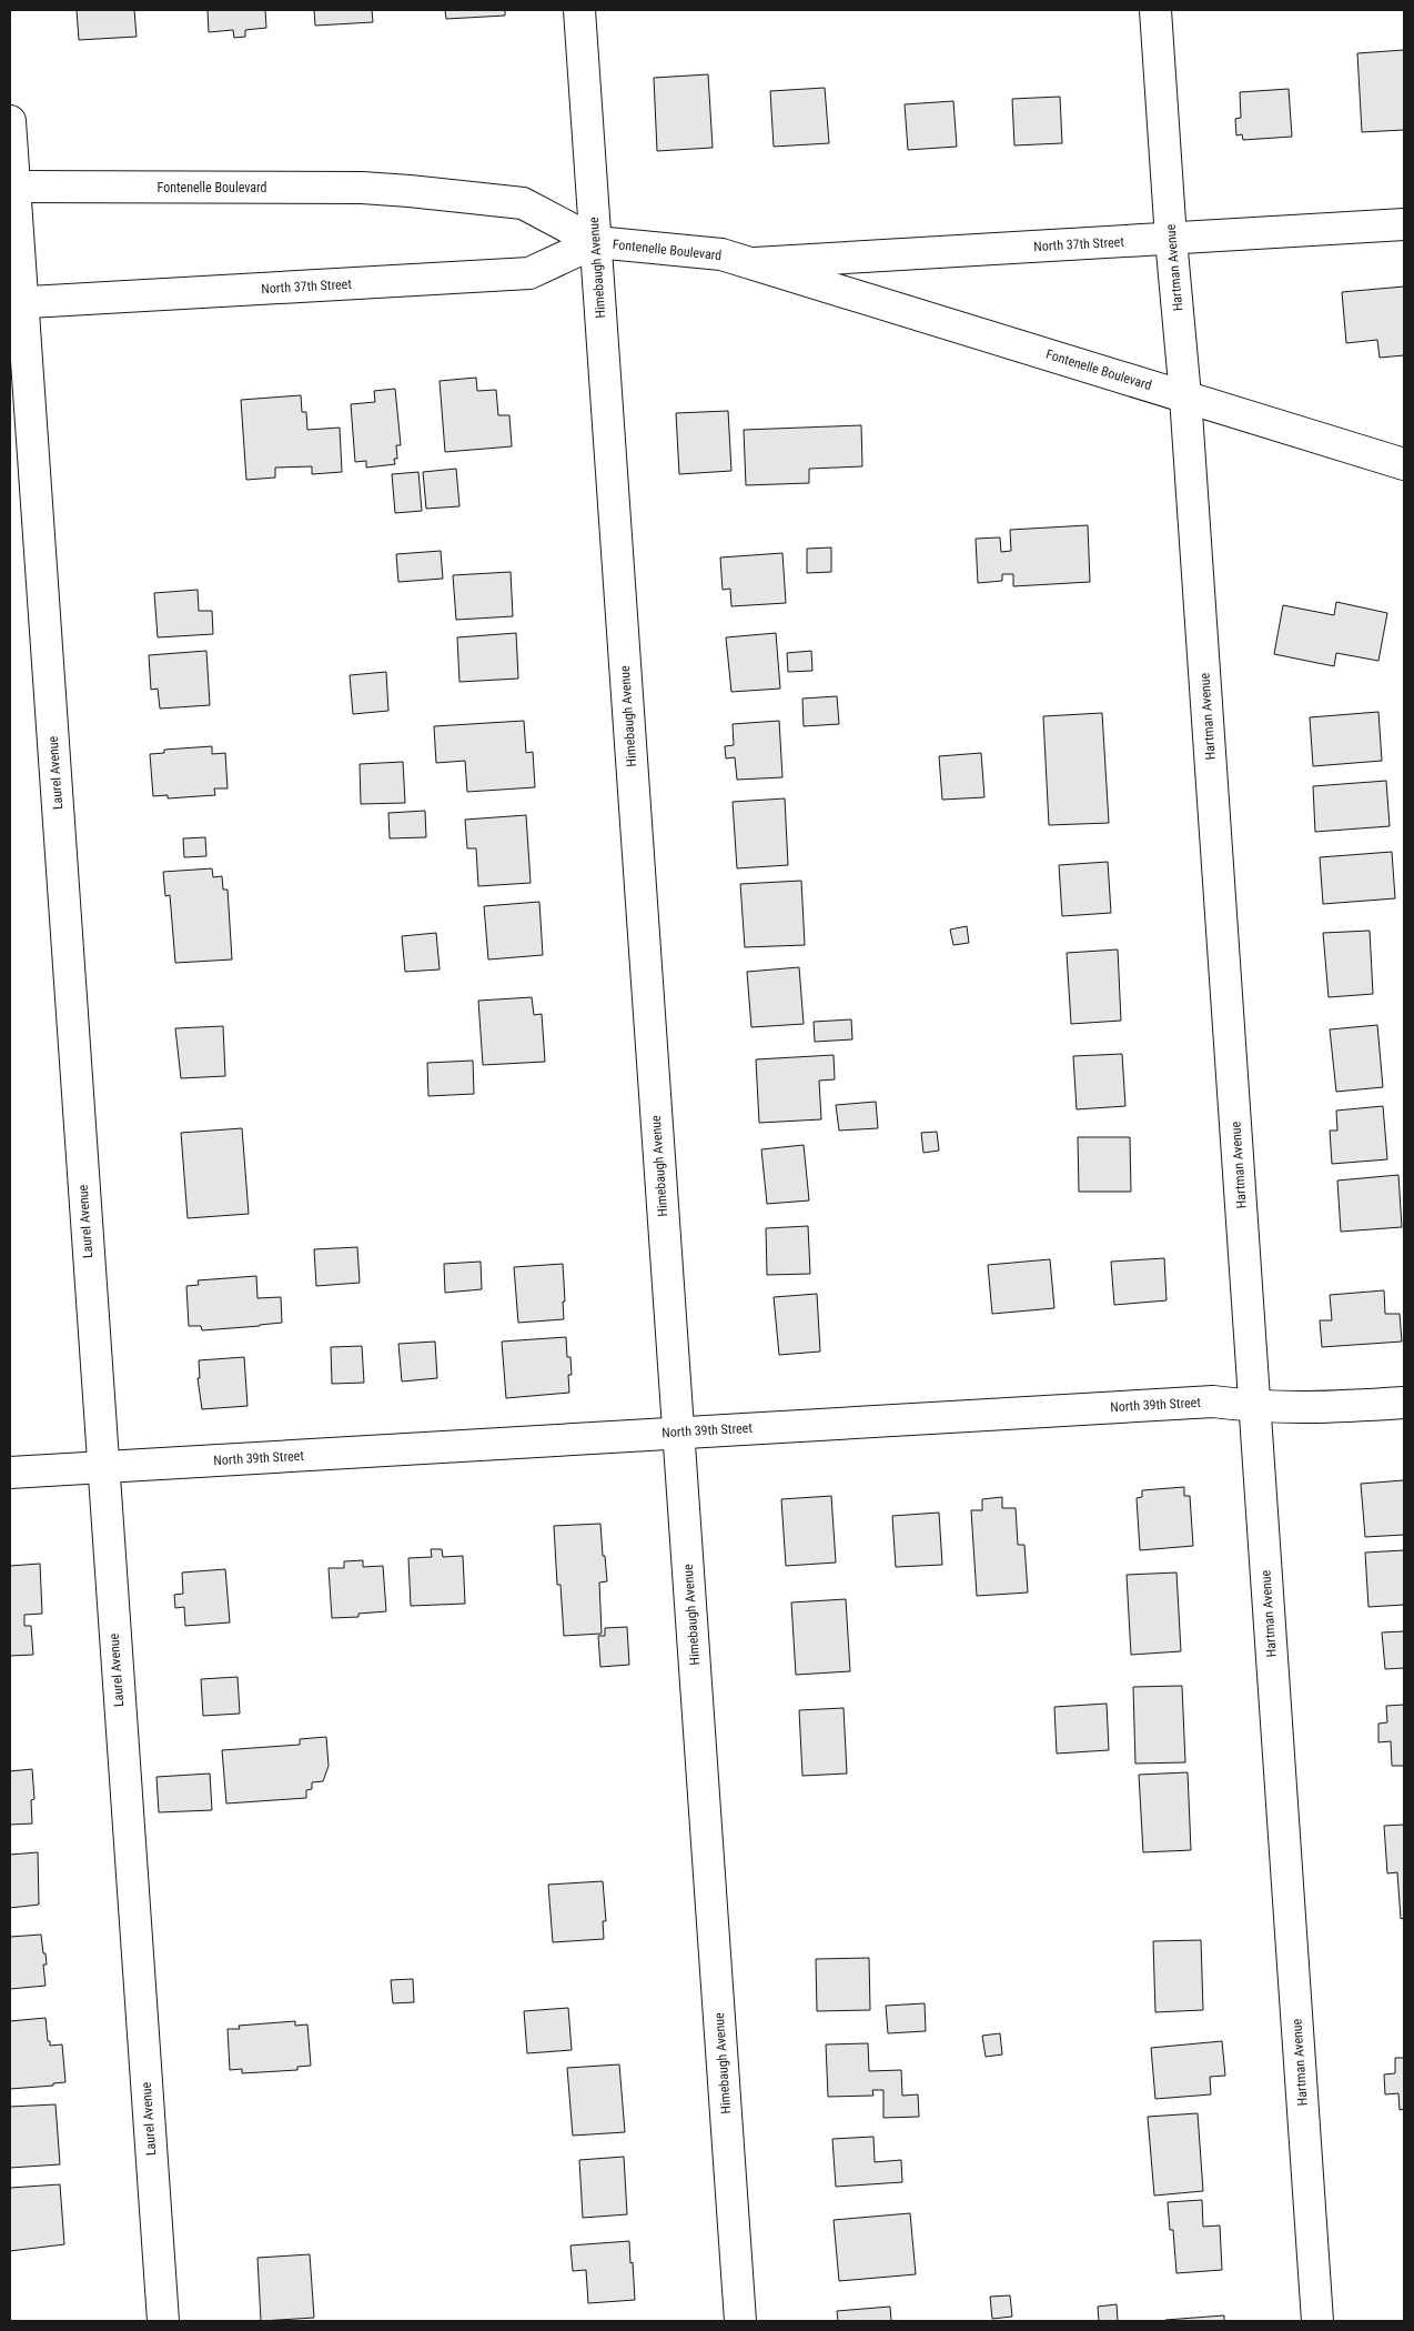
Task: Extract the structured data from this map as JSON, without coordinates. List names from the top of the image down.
{
  "streets": {
    "street": [
      "Fontenelle Boulevard",
      "North 37th Street",
      "Himebaugh Avenue",
      "Hartman Avenue",
      "Laurel Avenue",
      "North 39th Street"
    ]
  },
  "crossings": [
    ["Fontenelle Boulevard", "North 37th Street"],
    ["Fontenelle Boulevard", "Himebaugh Avenue"],
    ["Fontenelle Boulevard", "Hartman Avenue"],
    ["Fontenelle Boulevard", "Laurel Avenue"],
    ["North 37th Street", "Himebaugh Avenue"],
    ["North 37th Street", "Hartman Avenue"],
    ["North 37th Street", "Laurel Avenue"],
    ["Himebaugh Avenue", "North 39th Street"],
    ["Hartman Avenue", "North 39th Street"],
    ["Laurel Avenue", "North 39th Street"]
  ]
}
